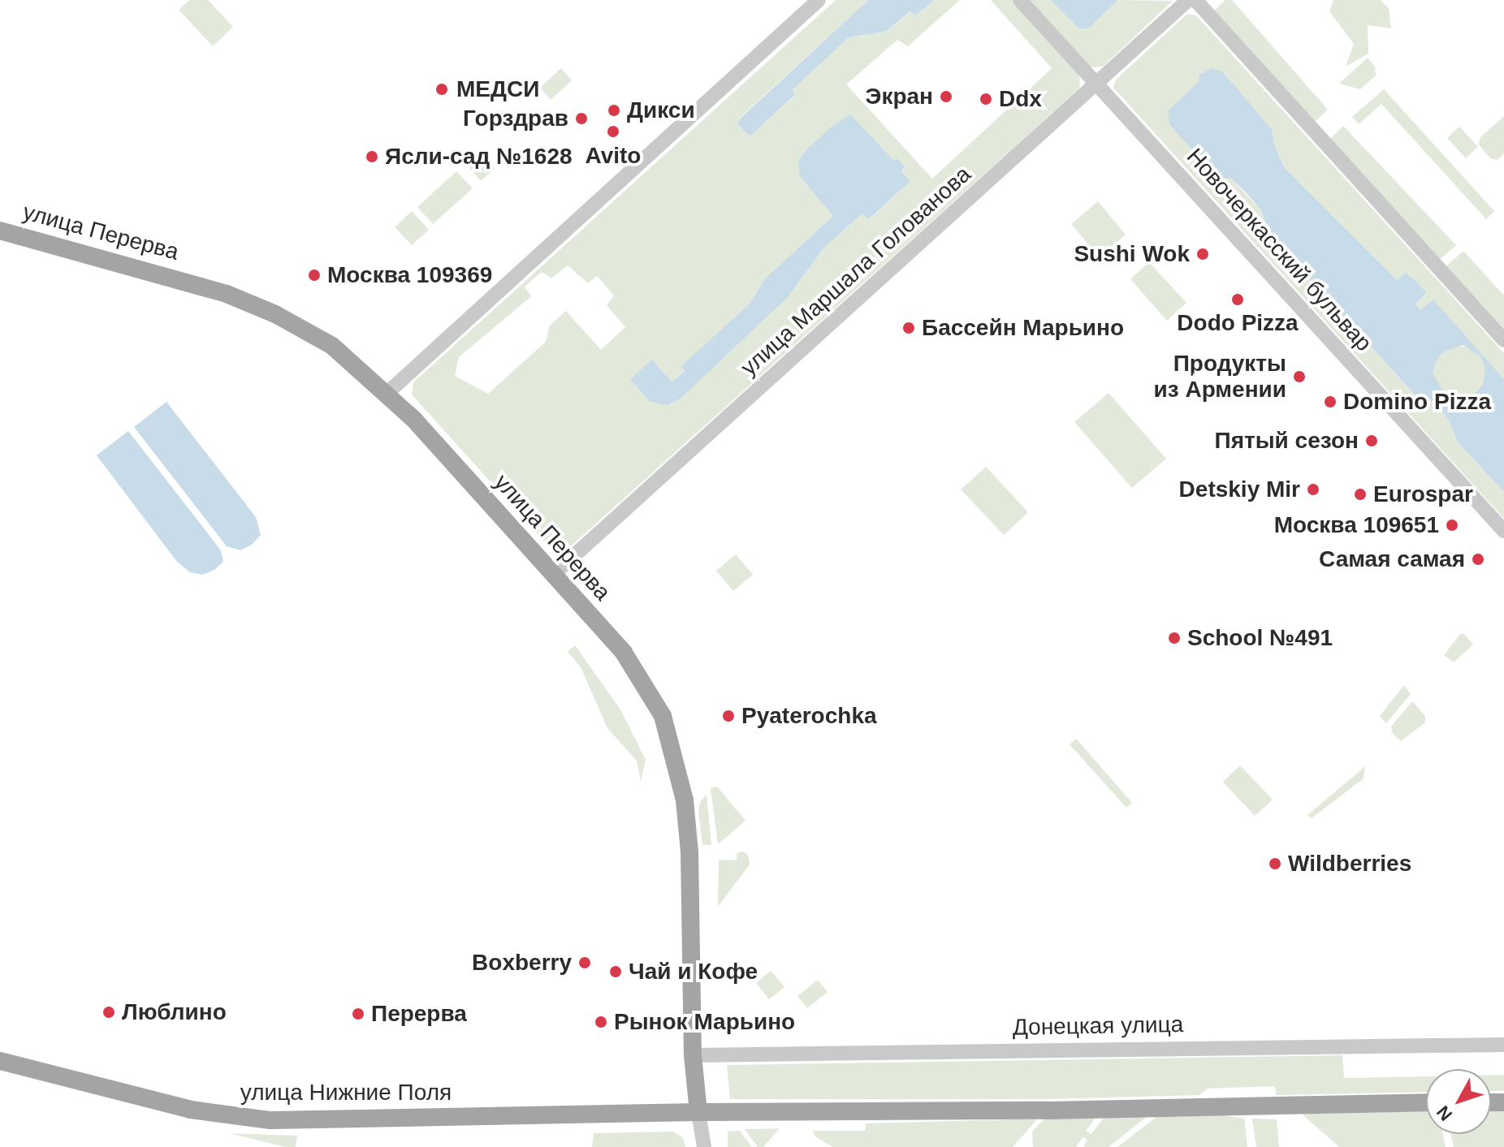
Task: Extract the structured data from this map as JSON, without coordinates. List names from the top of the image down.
{
  "streets": {
    "main road": ["улица Перерва", "улица Нижние Поля"],
    "street": ["Новочеркасский бульвар", "улица Маршала Голованова", "Донецкая улица"]
  },
  "crossings": [
    ["улица Перерва", "улица Маршала Голованова"],
    ["улица Перерва", "Донецкая улица"],
    ["улица Перерва", "улица Нижние Поля"],
    ["Новочеркасский бульвар", "улица Маршала Голованова"]
  ],
  "places": [
    "МЕДСИ",
    "Экран",
    "Ddx",
    "Дикси",
    "Горздрав",
    "Avito",
    "Ясли-сад №1628",
    "Sushi Wok",
    "Москва 109369",
    "Dodo Pizza",
    "Бассейн Марьино",
    "Продукты из Армении",
    "Domino Pizza",
    "Пятый сезон",
    "Detskiy Mir",
    "Eurospar",
    "Москва 109651",
    "Самая самая",
    "School №491",
    "Pyaterochka",
    "Wildberries",
    "Boxberry",
    "Чай и Кофе",
    "Люблино",
    "Перерва",
    "Рынок Марьино"
  ],
  "north": "bottom left"
}
